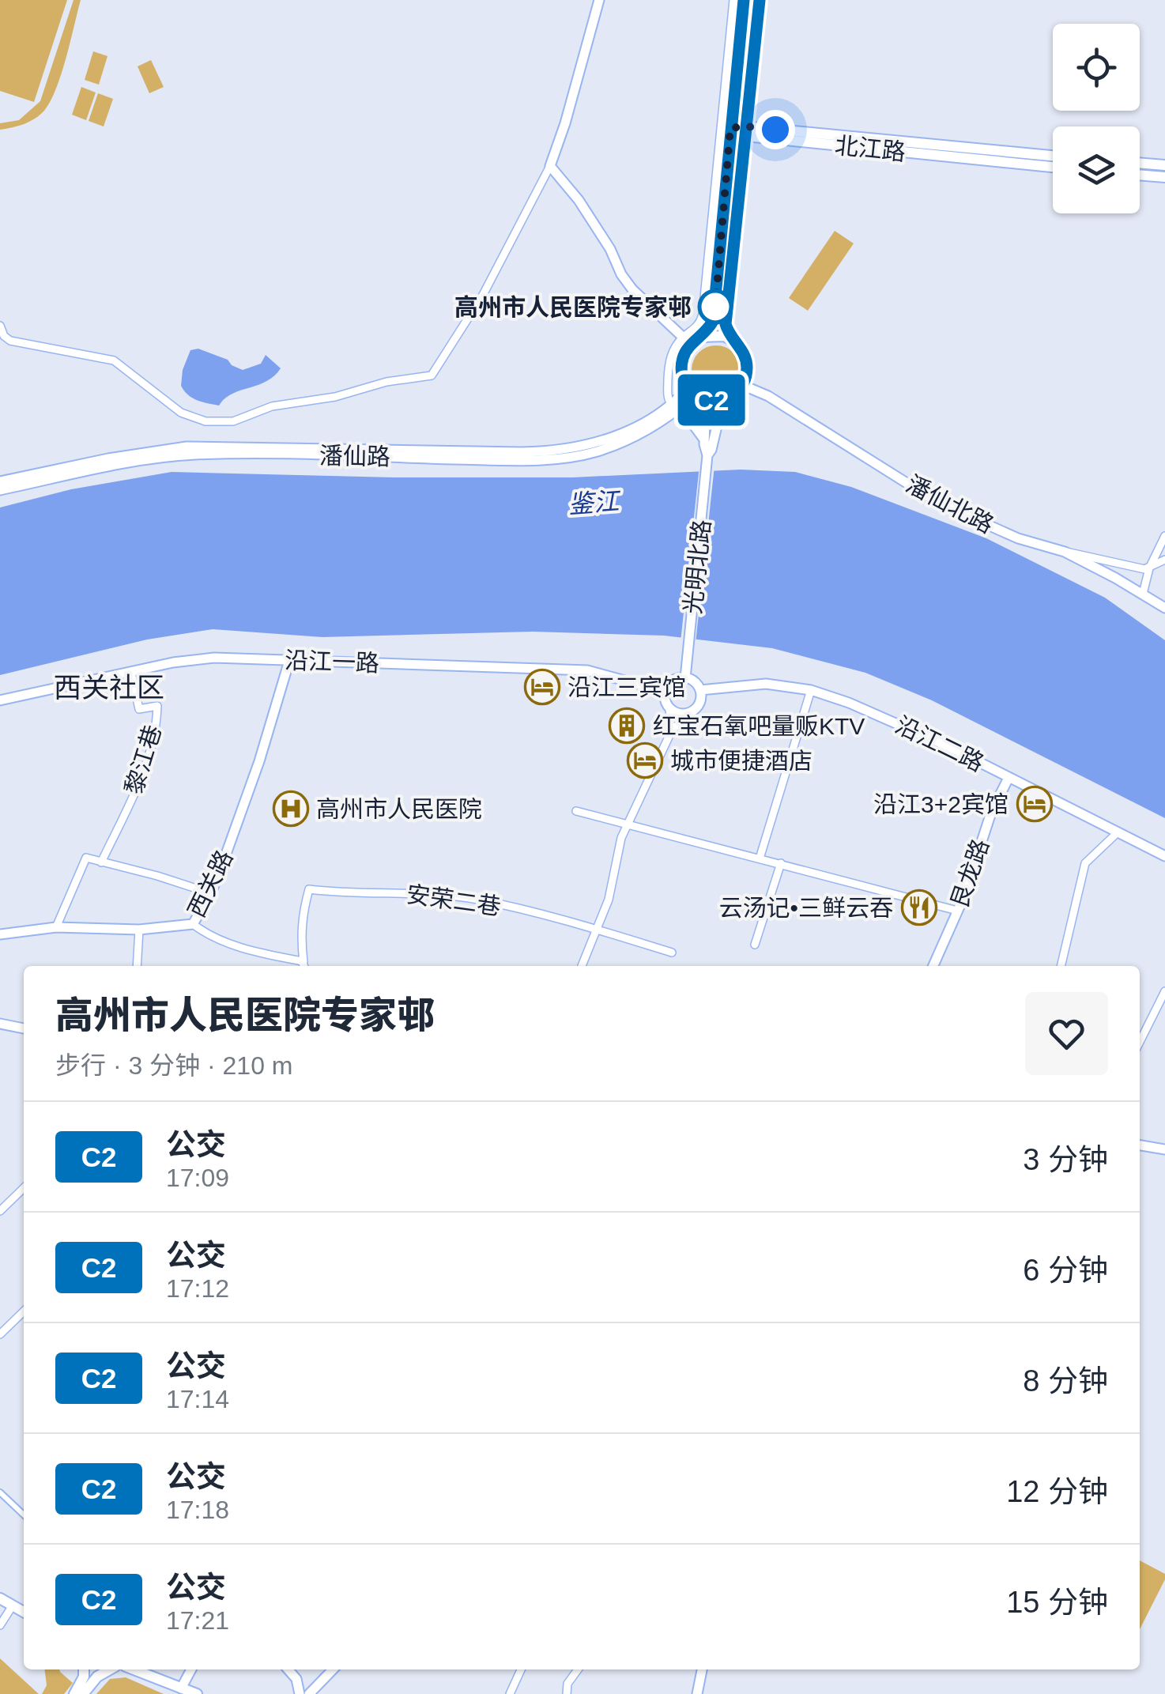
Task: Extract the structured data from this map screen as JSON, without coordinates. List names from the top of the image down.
{
  "streets": {
    "main road": ["北江路", "光明北路"],
    "street": [
      "潘仙路",
      "潘仙北路",
      "沿江一路",
      "沿江二路",
      "黎江巷",
      "艮龙路",
      "西关路",
      "安荣二巷"
    ]
  },
  "crossings": [
    ["潘仙路", "潘仙北路"],
    ["潘仙路", "光明北路"],
    ["潘仙北路", "光明北路"],
    ["光明北路", "沿江一路"],
    ["光明北路", "沿江二路"],
    ["沿江一路", "沿江二路"],
    ["沿江一路", "黎江巷"],
    ["沿江一路", "西关路"],
    ["沿江二路", "艮龙路"]
  ],
  "districts": ["西关社区"],
  "water": ["鉴江"],
  "places": {
    "other": ["高州市人民医院专家邨"],
    "hotel": ["沿江三宾馆", "城市便捷酒店", "沿江3+2宾馆"],
    "building": ["红宝石氧吧量贩KTV"],
    "hospital": ["高州市人民医院"],
    "restaurant": ["云汤记•三鲜云吞"]
  },
  "lines": ["bus line C2"],
  "page": {
    "on_map": "C2",
    "heading": ["高州市人民医院专家邨", "步行 · 3 分钟 · 210 m"],
    "list": [
      {
        "mark": "C2",
        "name": "公交",
        "note": "17:09",
        "value": "3 分钟"
      },
      {
        "mark": "C2",
        "name": "公交",
        "note": "17:12",
        "value": "6 分钟"
      },
      {
        "mark": "C2",
        "name": "公交",
        "note": "17:14",
        "value": "8 分钟"
      },
      {
        "mark": "C2",
        "name": "公交",
        "note": "17:18",
        "value": "12 分钟"
      },
      {
        "mark": "C2",
        "name": "公交",
        "note": "17:21",
        "value": "15 分钟"
      }
    ]
  }
}
